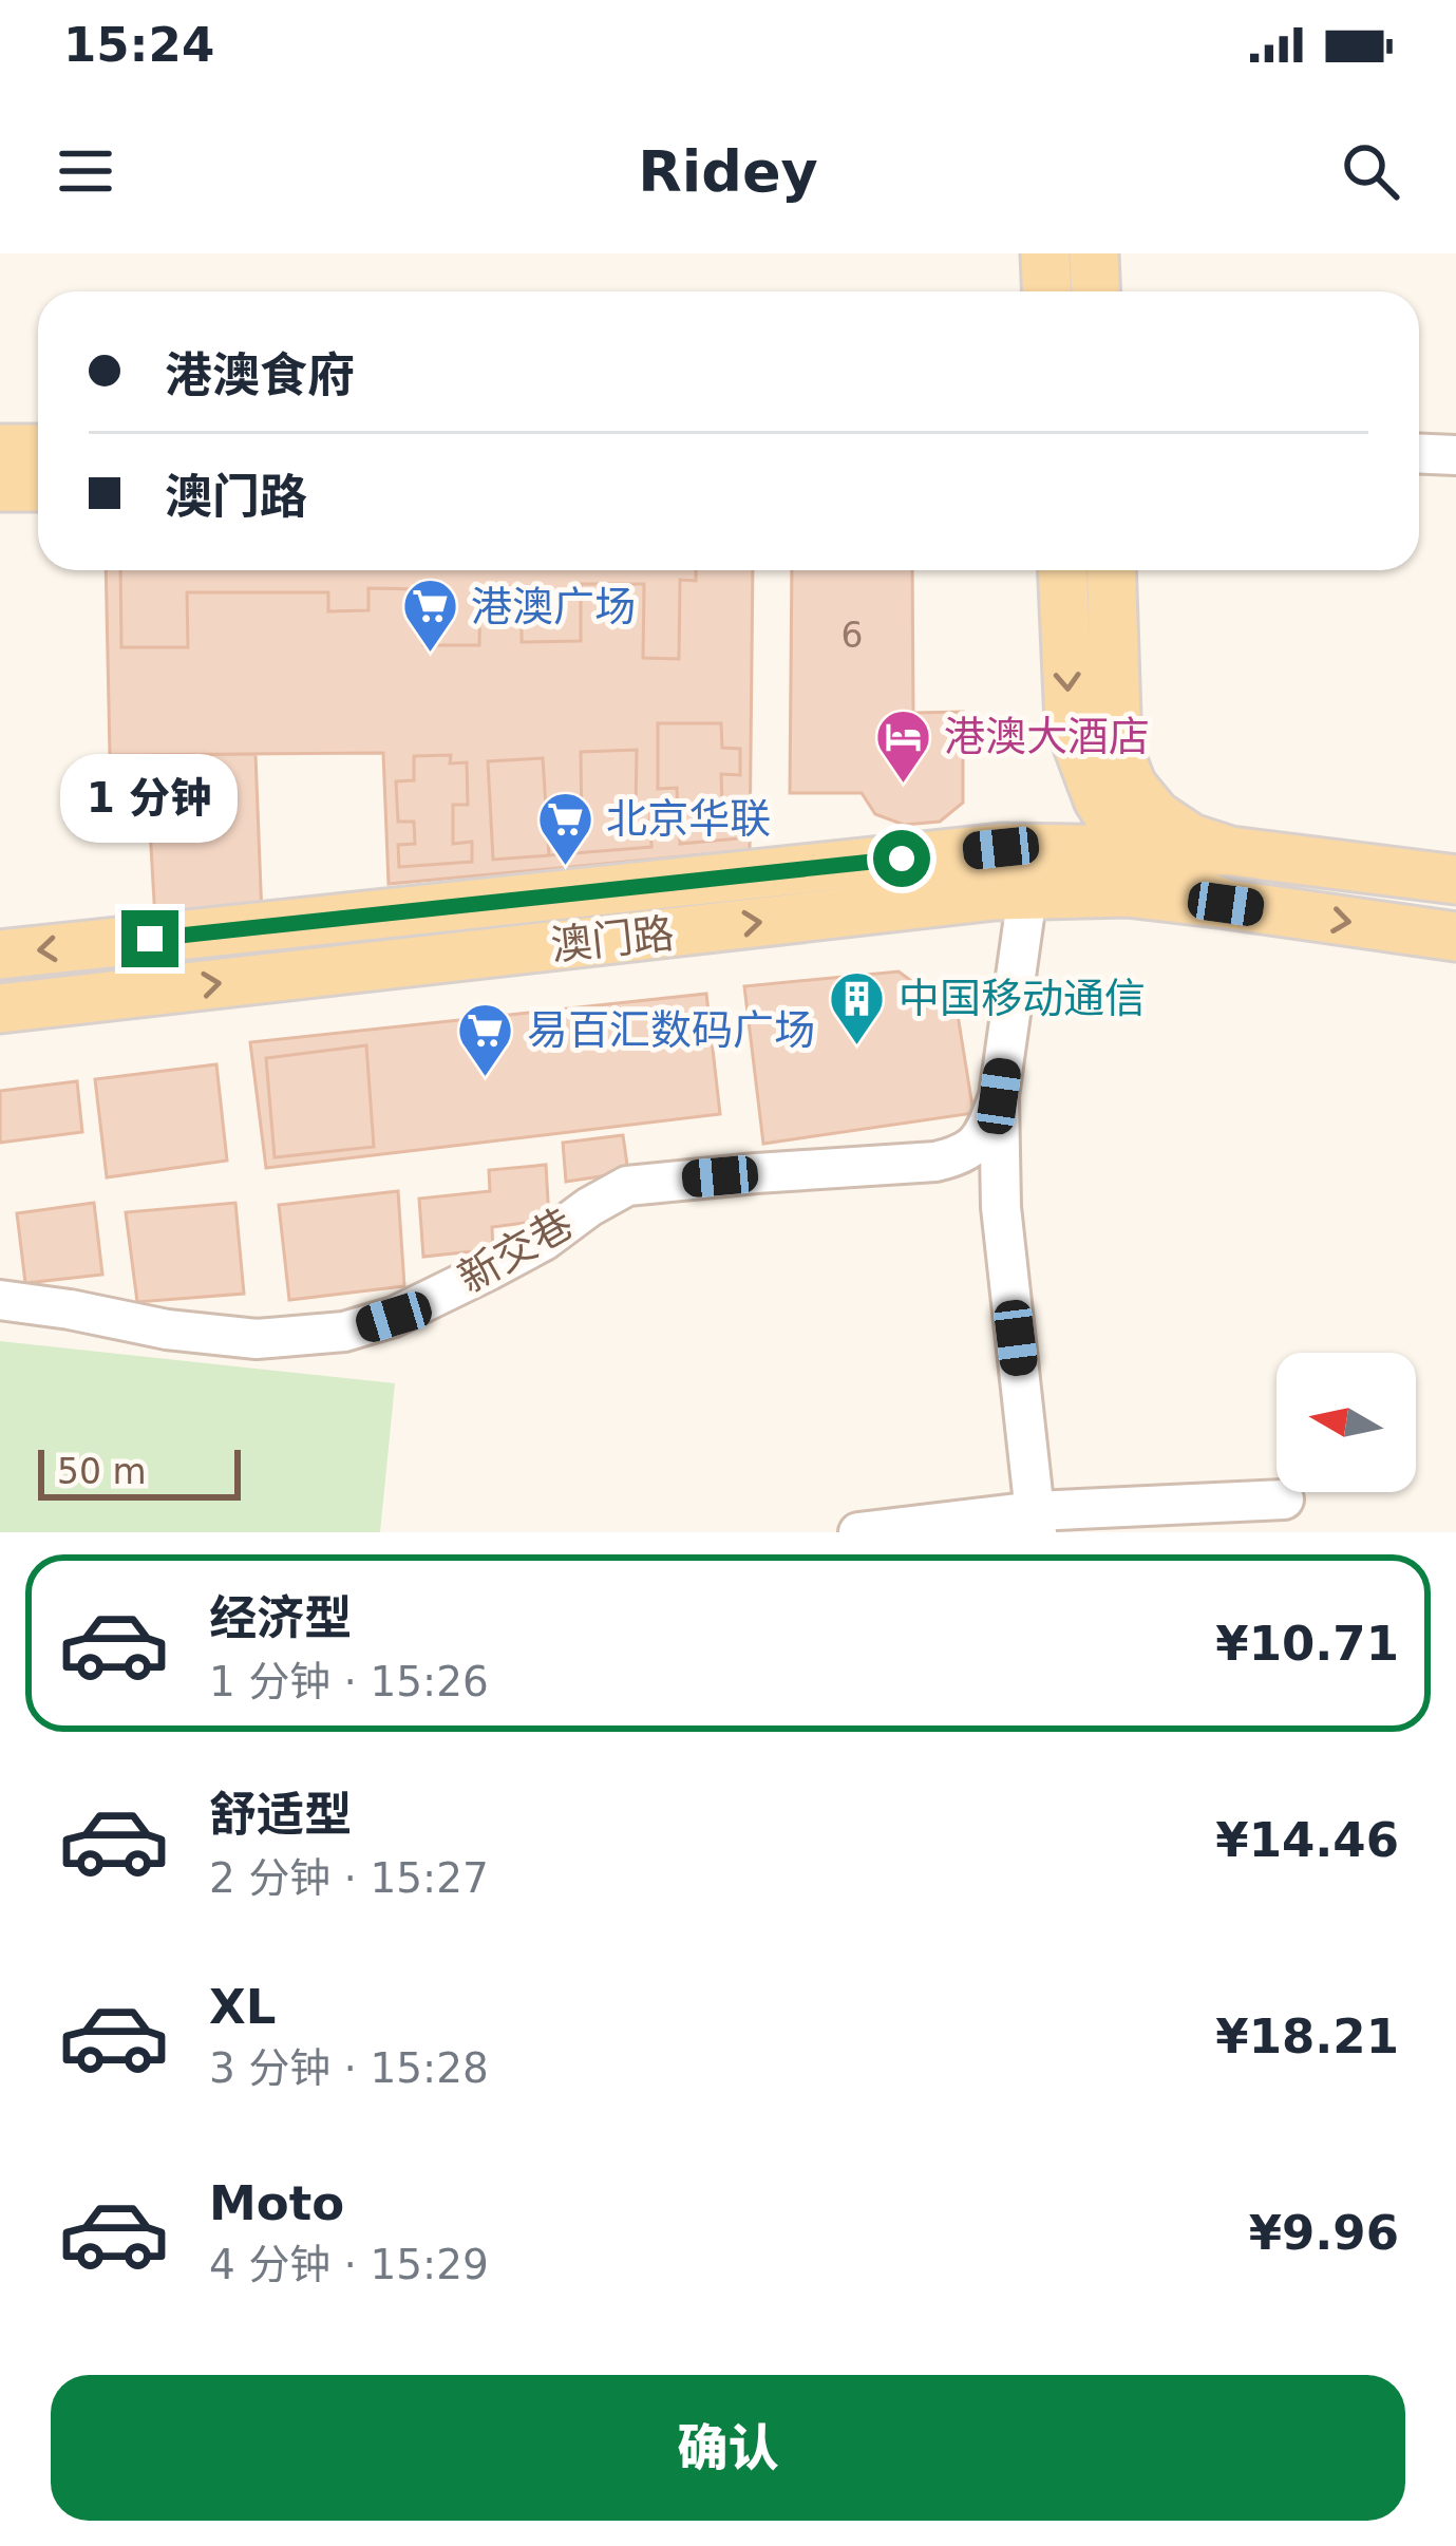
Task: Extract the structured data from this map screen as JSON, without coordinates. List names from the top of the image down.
{
  "streets": {
    "main road": ["澳门路"],
    "street": ["新交巷"]
  },
  "places": {
    "supermarket": ["港澳广场", "北京华联", "易百汇数码广场"],
    "hotel": ["港澳大酒店"],
    "building": ["中国移动通信"]
  },
  "house_numbers": ["6"],
  "scale_bar": "50 m",
  "north": "left",
  "page": {
    "status": "15:24",
    "header": "Ridey",
    "banner": ["港澳食府", "澳门路"],
    "bubble": "1 分钟",
    "scale": "50 m",
    "list": [
      {
        "name": "经济型",
        "note": "1 分钟 · 15:26",
        "value": "¥10.71"
      },
      {
        "name": "舒适型",
        "note": "2 分钟 · 15:27",
        "value": "¥14.46"
      },
      {
        "name": "XL",
        "note": "3 分钟 · 15:28",
        "value": "¥18.21"
      },
      {
        "name": "Moto",
        "note": "4 分钟 · 15:29",
        "value": "¥9.96"
      }
    ],
    "buttons": "确认"
  }
}
